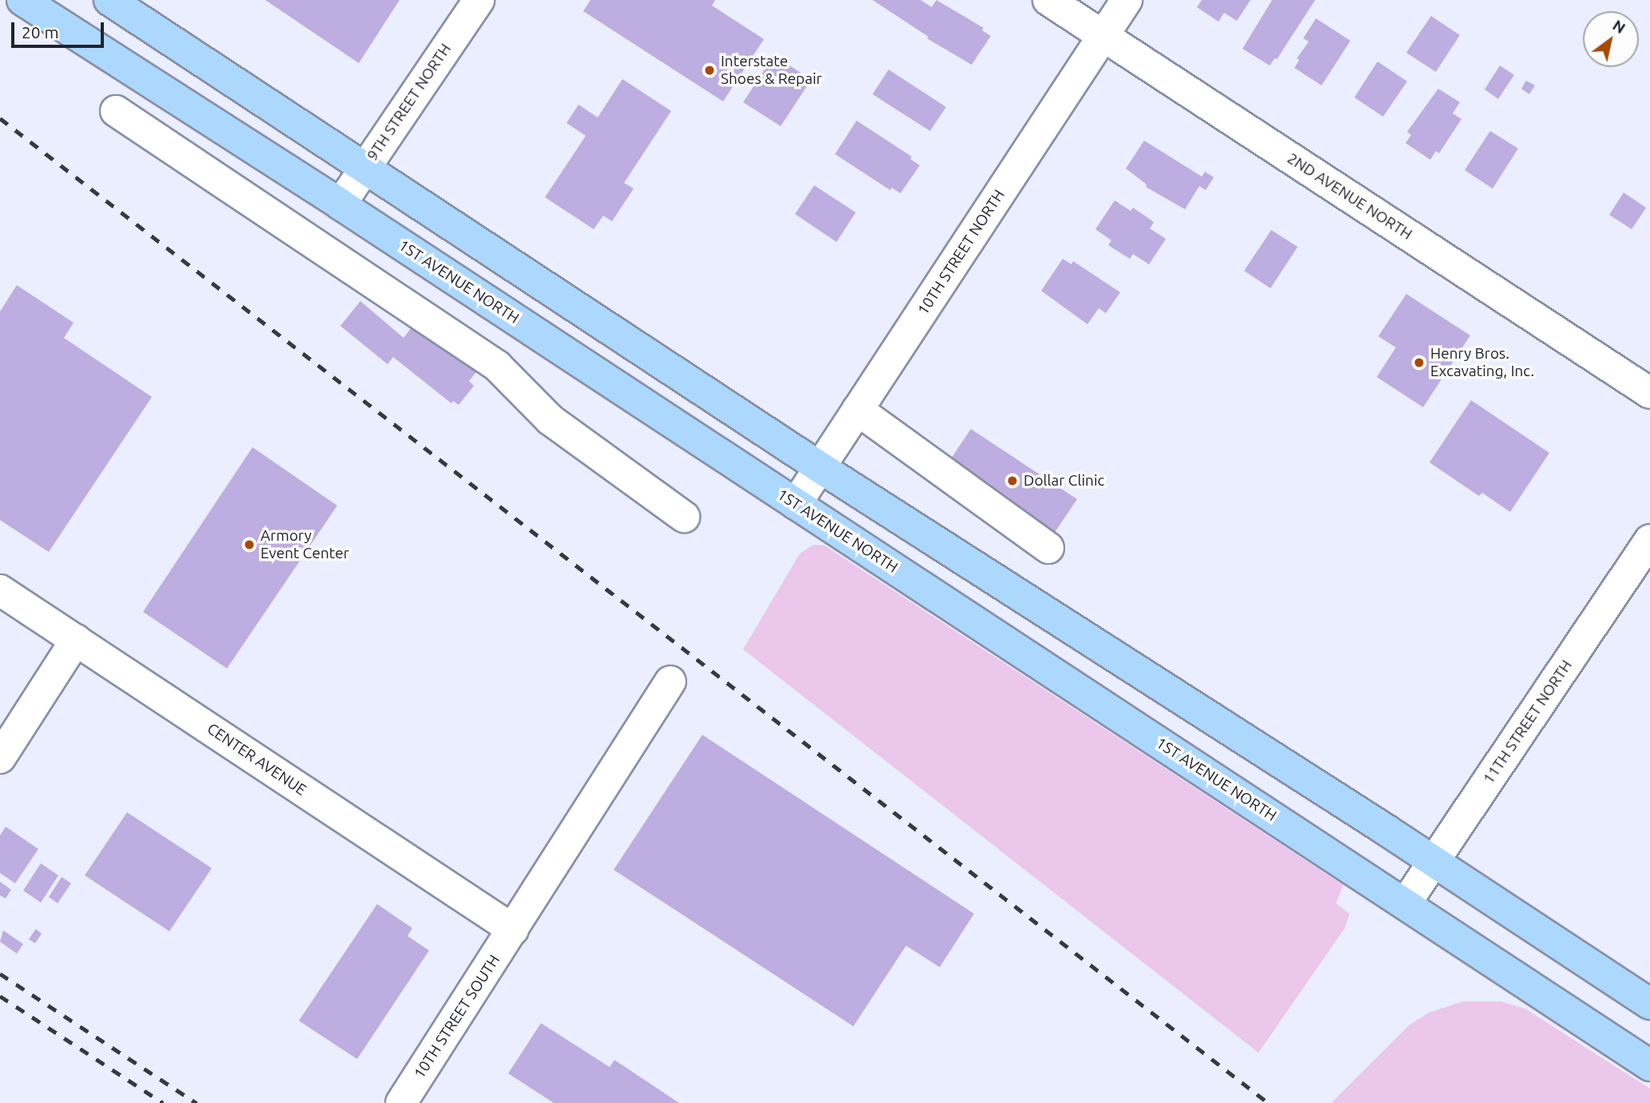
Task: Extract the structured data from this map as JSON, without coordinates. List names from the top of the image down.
{
  "streets": {
    "main road": ["1ST AVENUE NORTH"],
    "street": [
      "9TH STREET NORTH",
      "2ND AVENUE NORTH",
      "10TH STREET NORTH",
      "11TH STREET NORTH",
      "CENTER AVENUE",
      "10TH STREET SOUTH"
    ]
  },
  "crossings": [
    ["9TH STREET NORTH", "1ST AVENUE NORTH"],
    ["2ND AVENUE NORTH", "10TH STREET NORTH"],
    ["10TH STREET NORTH", "1ST AVENUE NORTH"],
    ["1ST AVENUE NORTH", "11TH STREET NORTH"],
    ["CENTER AVENUE", "10TH STREET SOUTH"]
  ],
  "places": [
    "Interstate Shoes & Repair",
    "Henry Bros. Excavating, Inc.",
    "Dollar Clinic",
    "Armory Event Center"
  ],
  "scale_bar": "20 m",
  "north": "top right"
}
